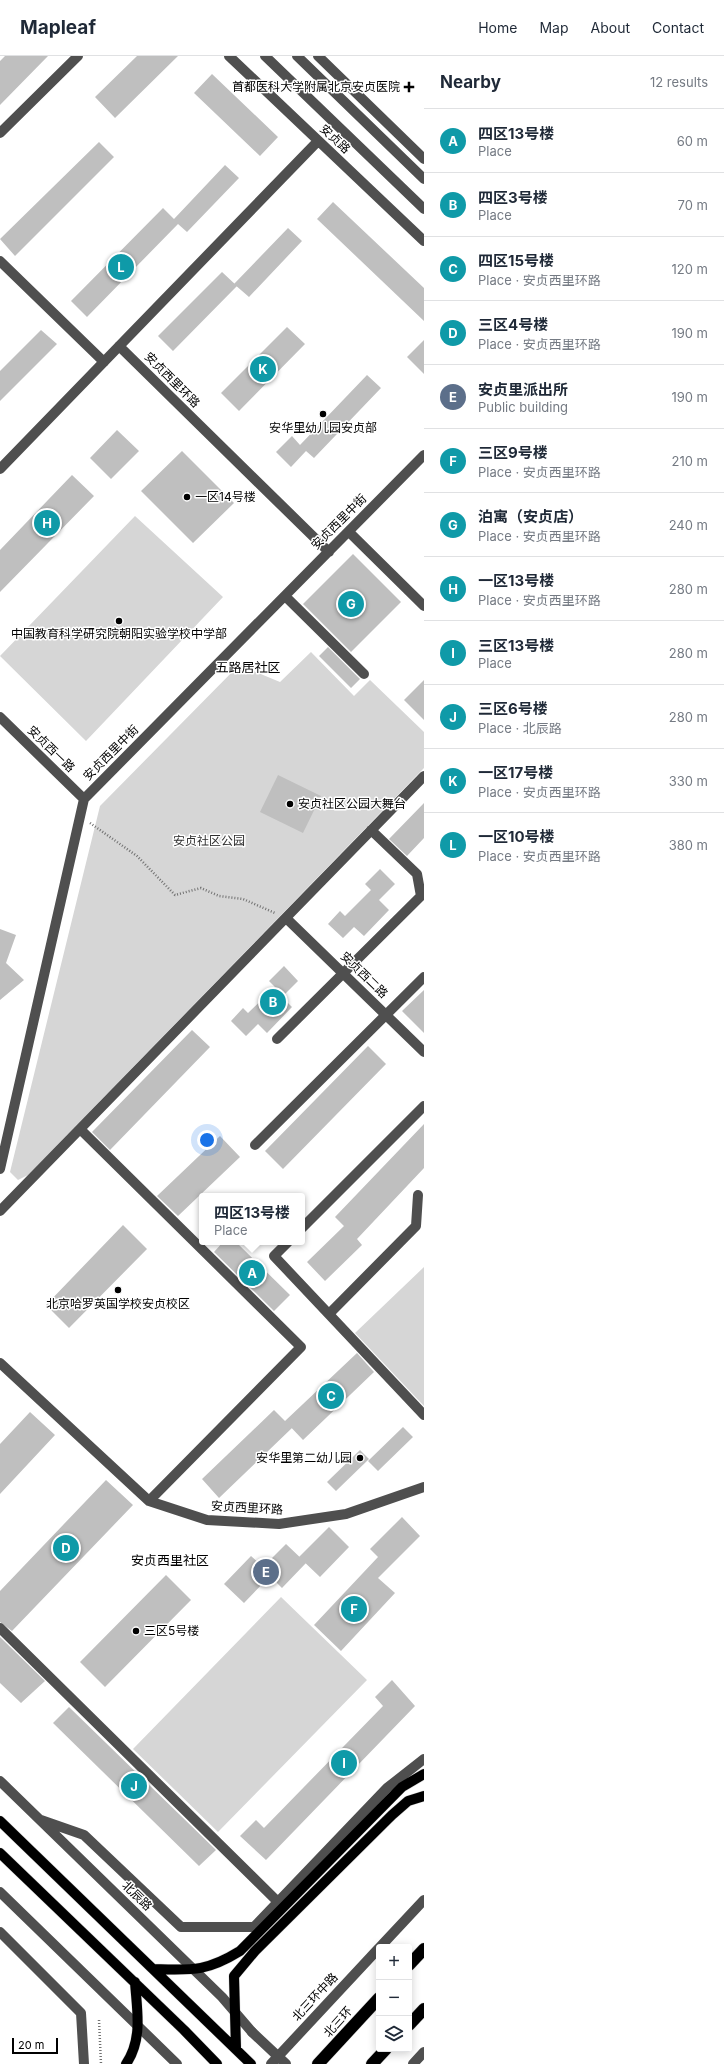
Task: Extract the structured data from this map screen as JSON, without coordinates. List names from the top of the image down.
{
  "streets": {
    "highway": ["北三环"],
    "street": [
      "安贞路",
      "安贞西里环路",
      "安贞西里中街",
      "安贞西一路",
      "安贞西二路",
      "北辰路",
      "北三环中路"
    ]
  },
  "crossings": [
    ["安贞西里环路", "安贞西里中街"],
    ["安贞西里中街", "安贞西一路"]
  ],
  "districts": ["五路居社区", "安贞西里社区"],
  "parks": ["安贞社区公园"],
  "places": {
    "health": ["首都医科大学附属北京安贞医院"],
    "other": [
      "安华里幼儿园安贞部",
      "一区14号楼",
      "中国教育科学研究院朝阳实验学校中学部",
      "安贞社区公园大舞台",
      "北京哈罗英国学校安贞校区",
      "安华里第二幼儿园",
      "三区5号楼"
    ]
  },
  "scale_bar": "20 m",
  "page": {
    "header": "Mapleaf",
    "nav": [
      "Home",
      "Map",
      "About",
      "Contact"
    ],
    "heading": ["Nearby", "12 results"],
    "list": [
      {
        "mark": "A",
        "name": "四区13号楼",
        "note": "Place",
        "value": "60 m"
      },
      {
        "mark": "B",
        "name": "四区3号楼",
        "note": "Place",
        "value": "70 m"
      },
      {
        "mark": "C",
        "name": "四区15号楼",
        "note": "Place · 安贞西里环路",
        "value": "120 m"
      },
      {
        "mark": "D",
        "name": "三区4号楼",
        "note": "Place · 安贞西里环路",
        "value": "190 m"
      },
      {
        "mark": "E",
        "name": "安贞里派出所",
        "note": "Public building",
        "value": "190 m"
      },
      {
        "mark": "F",
        "name": "三区9号楼",
        "note": "Place · 安贞西里环路",
        "value": "210 m"
      },
      {
        "mark": "G",
        "name": "泊寓（安贞店）",
        "note": "Place · 安贞西里环路",
        "value": "240 m"
      },
      {
        "mark": "H",
        "name": "一区13号楼",
        "note": "Place · 安贞西里环路",
        "value": "280 m"
      },
      {
        "mark": "I",
        "name": "三区13号楼",
        "note": "Place",
        "value": "280 m"
      },
      {
        "mark": "J",
        "name": "三区6号楼",
        "note": "Place · 北辰路",
        "value": "280 m"
      },
      {
        "mark": "K",
        "name": "一区17号楼",
        "note": "Place · 安贞西里环路",
        "value": "330 m"
      },
      {
        "mark": "L",
        "name": "一区10号楼",
        "note": "Place · 安贞西里环路",
        "value": "380 m"
      }
    ],
    "pins": [
      "L",
      "K",
      "H",
      "G",
      "B",
      "A",
      "C",
      "D",
      "E",
      "F",
      "I",
      "J"
    ],
    "popup": ["四区13号楼", "Place"],
    "map_buttons": ["+", "−"],
    "scale": "20 m"
  }
}
